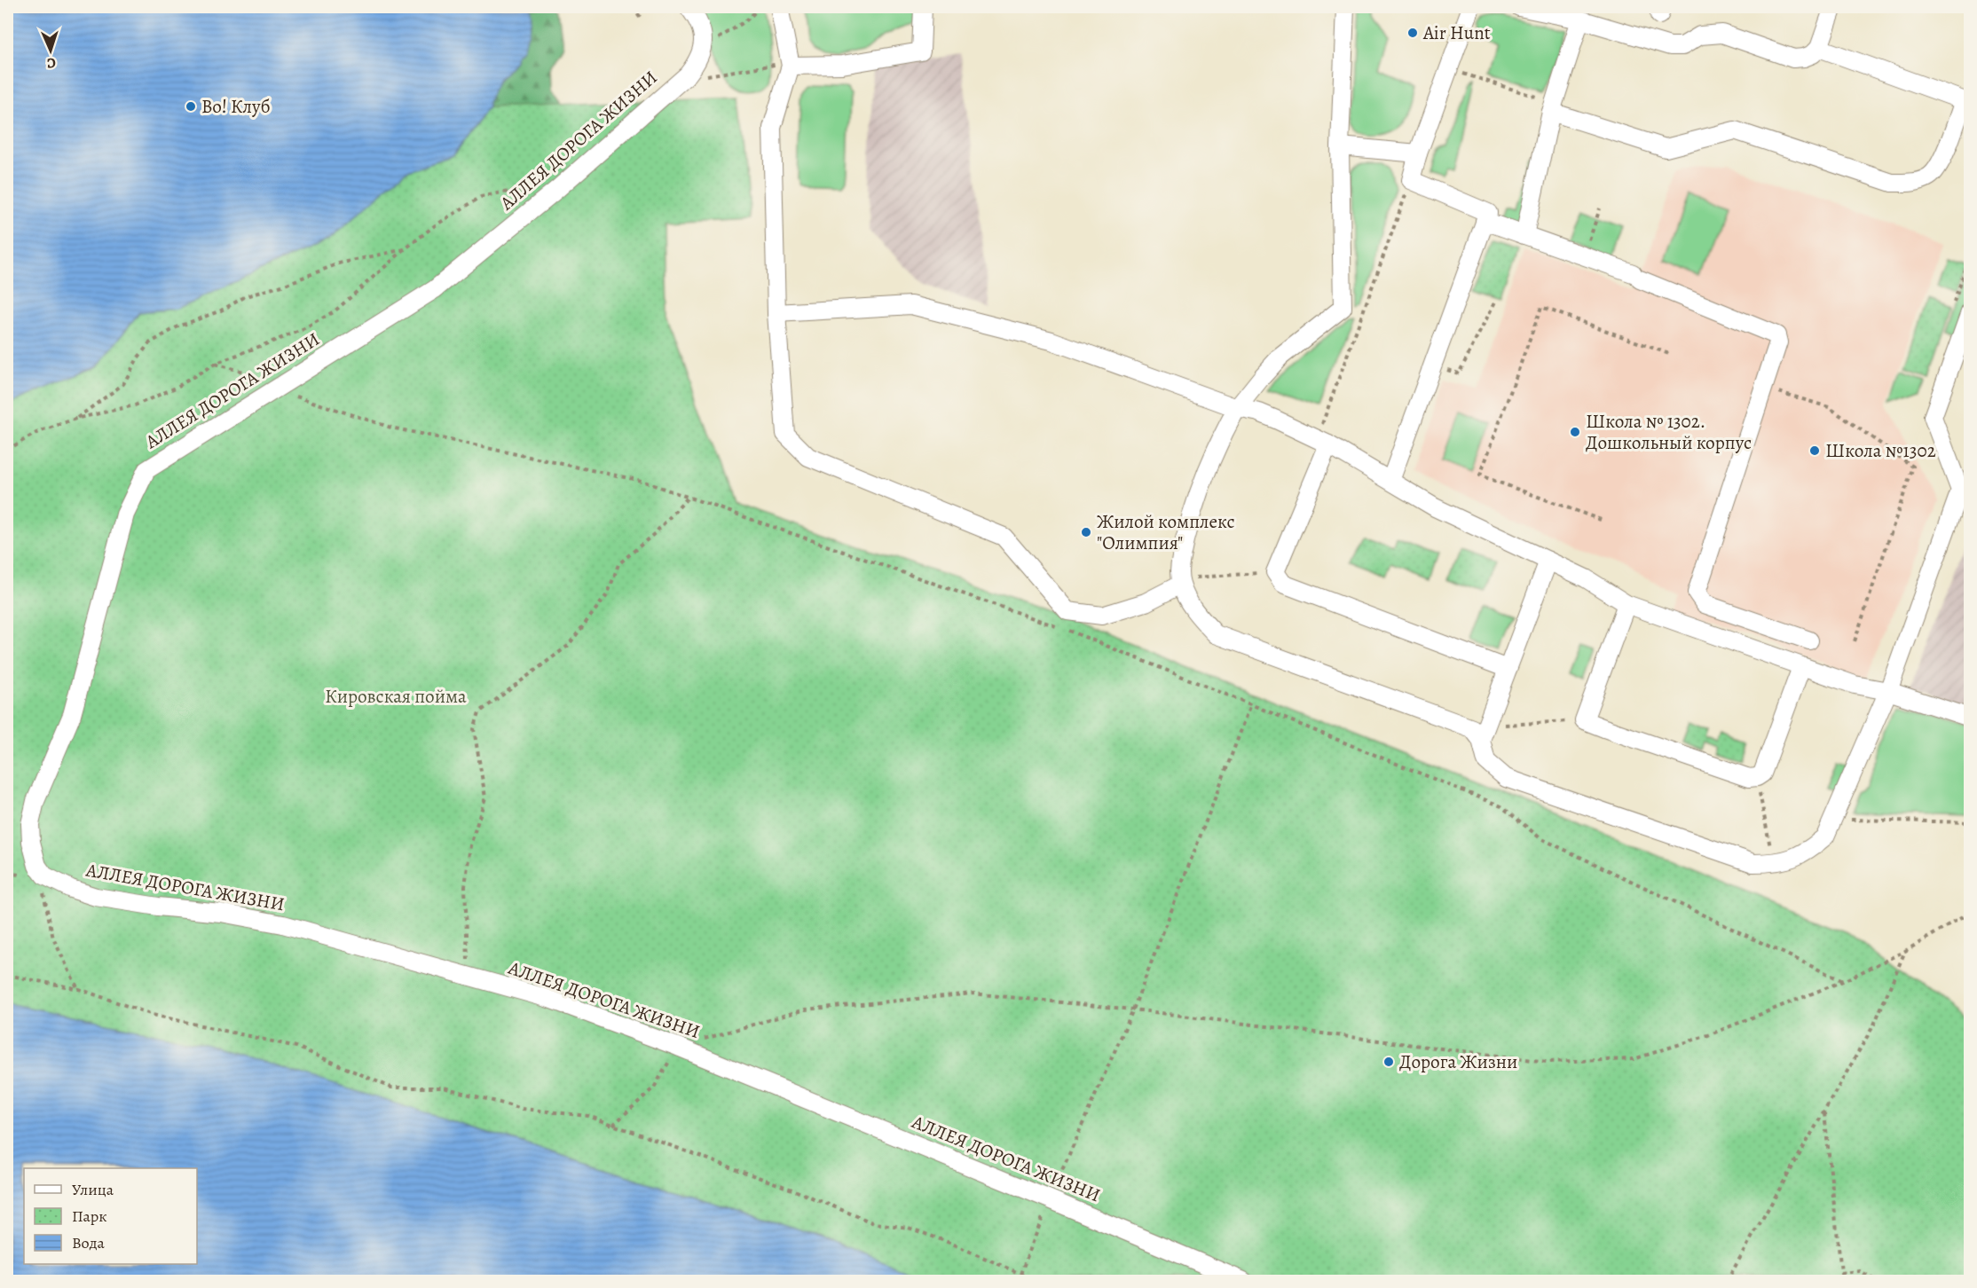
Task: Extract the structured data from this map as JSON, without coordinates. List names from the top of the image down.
{
  "streets": {
    "street": ["АЛЛЕЯ ДОРОГА ЖИЗНИ"]
  },
  "parks": ["Кировская пойма"],
  "places": [
    "Air Hunt",
    "Во! Клуб",
    "Школа № 1302. Дошкольный корпус",
    "Школа №1302",
    "Жилой комплекс \"Олимпия\"",
    "Дорога Жизни"
  ],
  "legend": ["Улица", "Парк", "Вода"],
  "north": "bottom"
}
